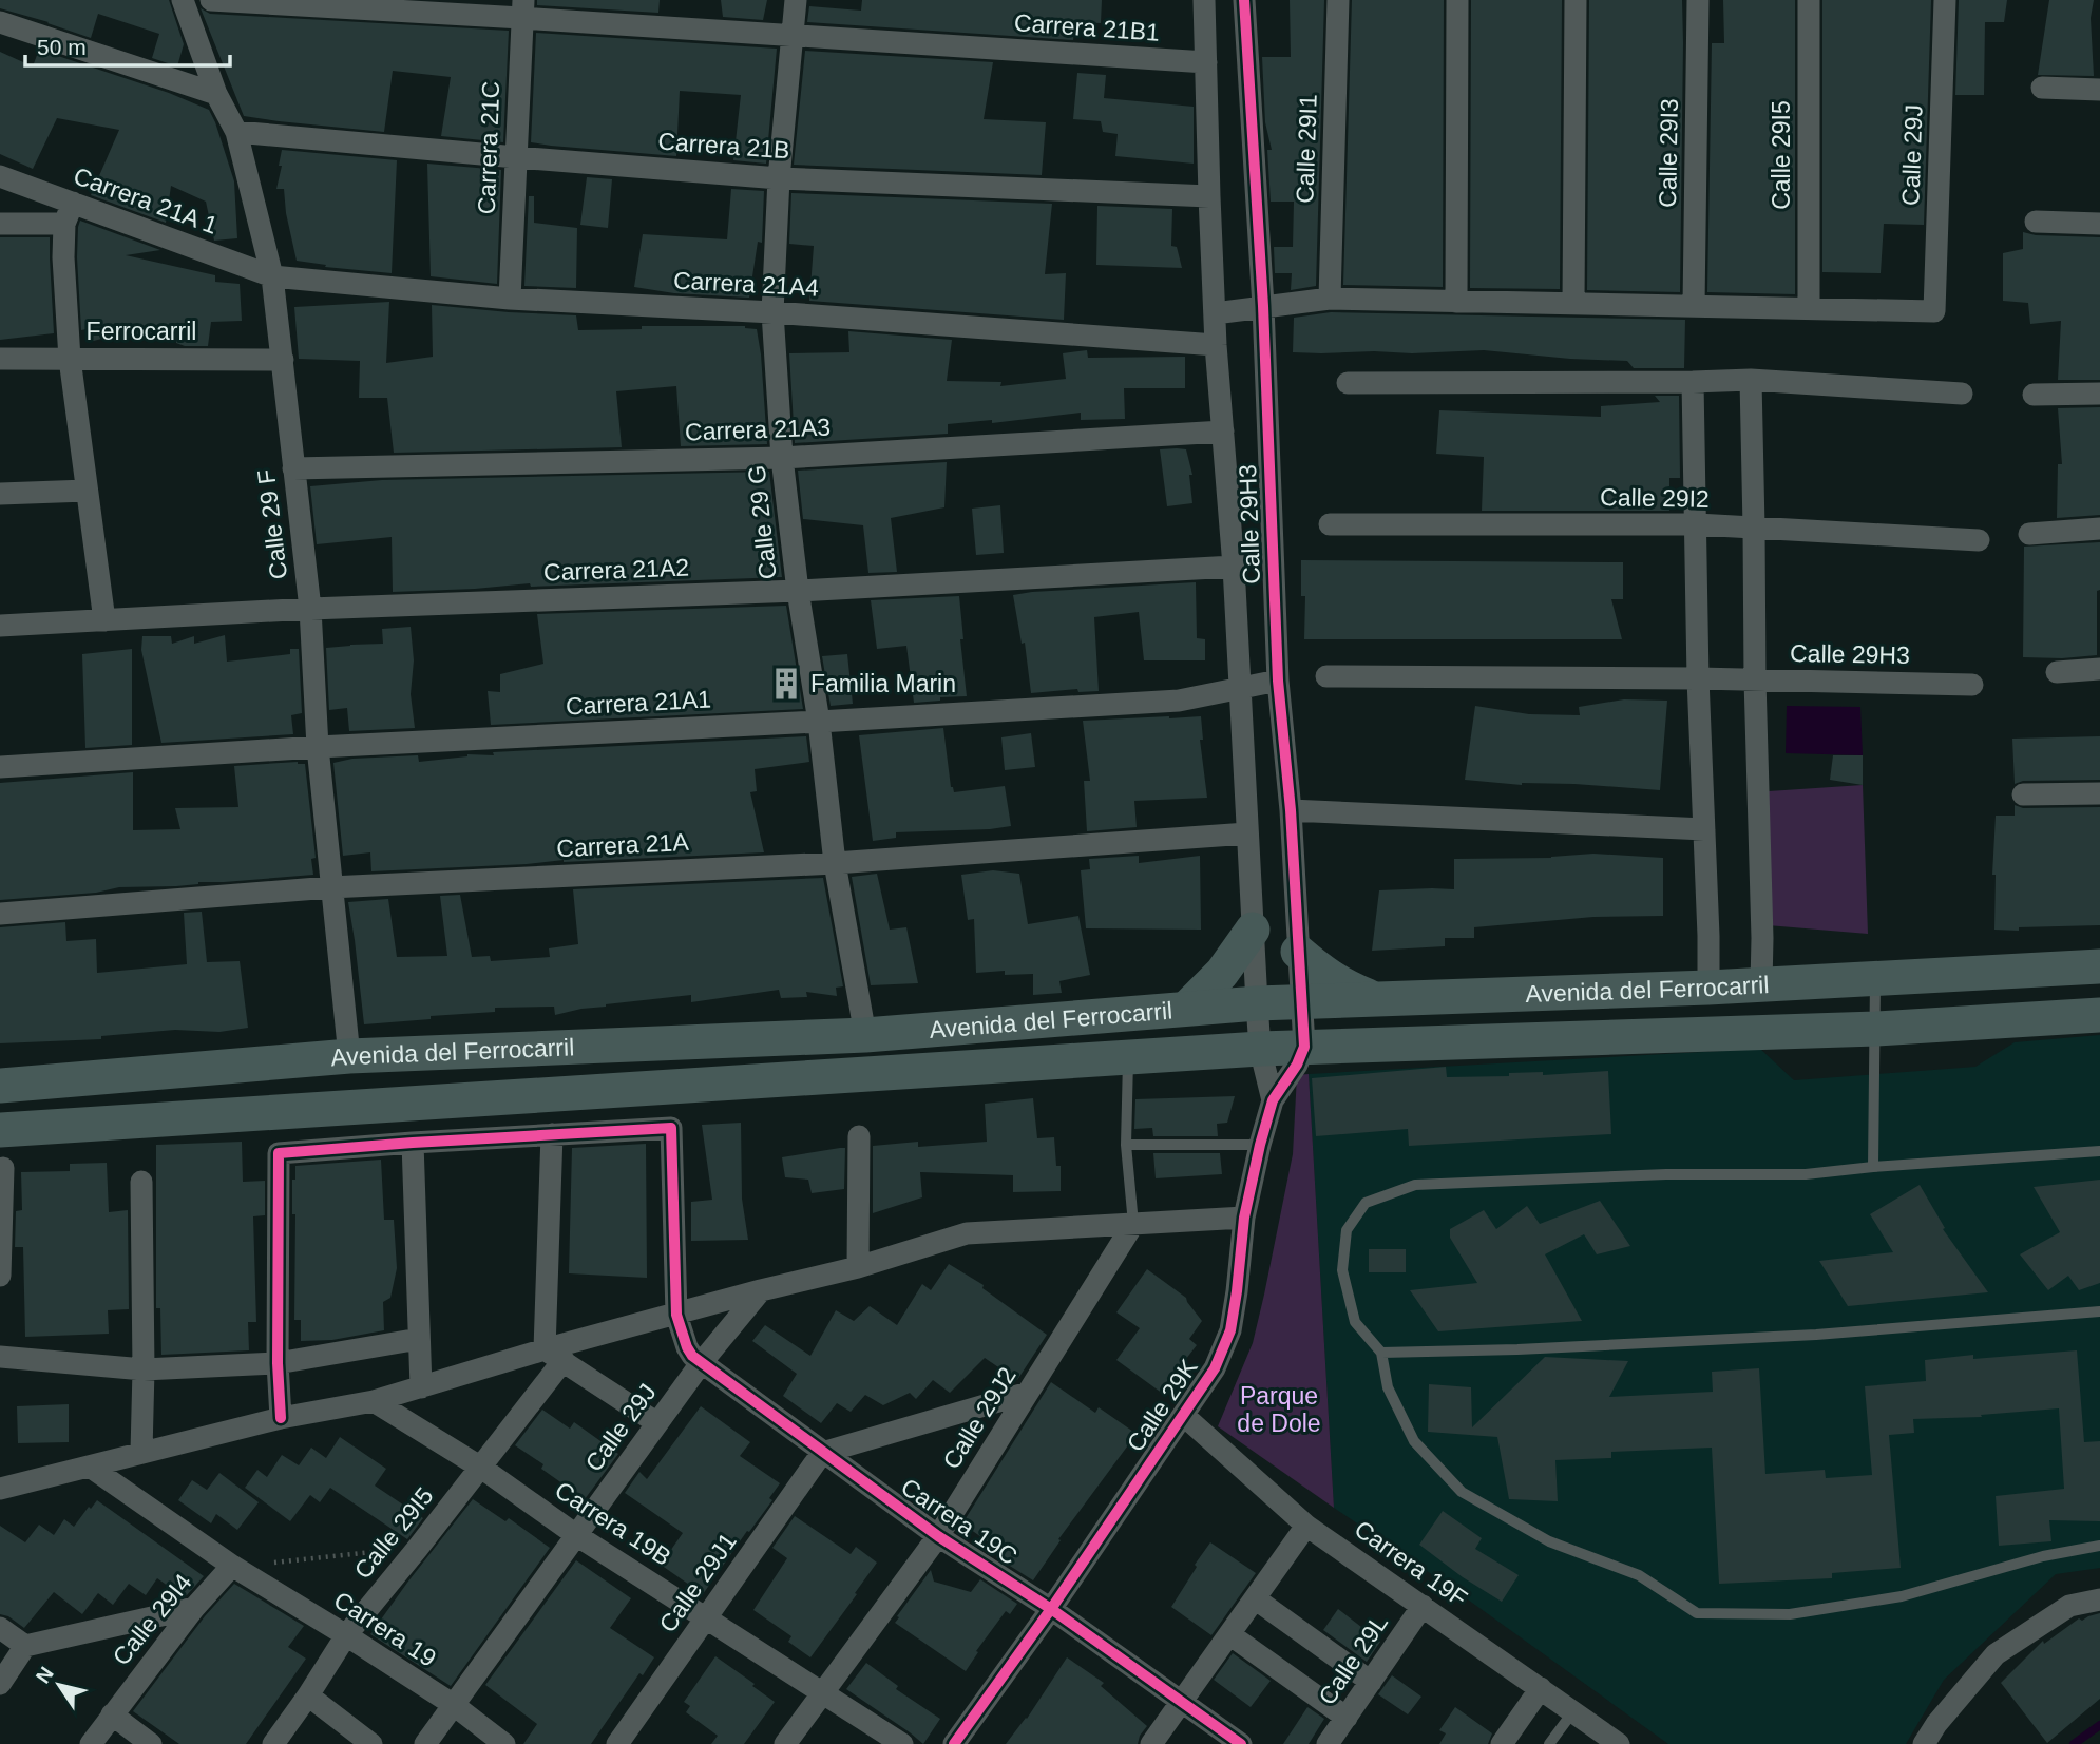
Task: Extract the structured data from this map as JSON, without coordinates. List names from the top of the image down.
{
  "streets": {
    "main road": ["Avenida del Ferrocarril"],
    "street": [
      "Carrera 21B1",
      "Carrera 21B",
      "Carrera 21C",
      "Calle 29I1",
      "Calle 29I3",
      "Calle 29I5",
      "Calle 29J",
      "Carrera 21A 1",
      "Carrera 21A4",
      "Ferrocarril",
      "Carrera 21A3",
      "Calle 29I2",
      "Calle 29 G",
      "Calle 29 F",
      "Calle 29H3",
      "Carrera 21A2",
      "Carrera 21A1",
      "Carrera 21A",
      "Calle 29K",
      "Calle 29J2",
      "Carrera 19C",
      "Carrera 19B",
      "Carrera 19F",
      "Calle 29J1",
      "Calle 29I4",
      "Carrera 19",
      "Calle 29L"
    ]
  },
  "crossings": [
    ["Carrera 21B1", "Carrera 21C"],
    ["Carrera 21B1", "Calle 29 G"],
    ["Carrera 21B1", "Calle 29H3"],
    ["Carrera 21B", "Carrera 21C"],
    ["Carrera 21B", "Calle 29 G"],
    ["Carrera 21B", "Calle 29 F"],
    ["Carrera 21B", "Calle 29H3"],
    ["Carrera 21C", "Carrera 21A4"],
    ["Calle 29I5", "Calle 29J"],
    ["Calle 29I5", "Carrera 19B"],
    ["Calle 29I5", "Carrera 19"],
    ["Calle 29J", "Carrera 19C"],
    ["Calle 29J", "Carrera 19B"],
    ["Calle 29J", "Carrera 19"],
    ["Carrera 21A 1", "Carrera 21A4"],
    ["Carrera 21A 1", "Calle 29 F"],
    ["Carrera 21A4", "Calle 29 G"],
    ["Carrera 21A4", "Calle 29 F"],
    ["Carrera 21A4", "Calle 29H3"],
    ["Ferrocarril", "Calle 29 F"],
    ["Carrera 21A3", "Calle 29 G"],
    ["Carrera 21A3", "Calle 29 F"],
    ["Carrera 21A3", "Calle 29H3"],
    ["Calle 29 G", "Carrera 21A2"],
    ["Calle 29 G", "Carrera 21A1"],
    ["Calle 29 G", "Carrera 21A"],
    ["Calle 29 G", "Avenida del Ferrocarril"],
    ["Calle 29 F", "Carrera 21A2"],
    ["Calle 29 F", "Carrera 21A1"],
    ["Calle 29 F", "Carrera 21A"],
    ["Calle 29 F", "Avenida del Ferrocarril"],
    ["Calle 29H3", "Carrera 21A2"],
    ["Calle 29H3", "Carrera 21A1"],
    ["Calle 29H3", "Carrera 21A"],
    ["Calle 29H3", "Avenida del Ferrocarril"],
    ["Calle 29H3", "Calle 29K"],
    ["Avenida del Ferrocarril", "Calle 29K"],
    ["Calle 29K", "Carrera 19C"],
    ["Calle 29K", "Carrera 19F"],
    ["Calle 29J2", "Carrera 19C"],
    ["Calle 29J2", "Carrera 19B"],
    ["Carrera 19C", "Calle 29J1"],
    ["Carrera 19B", "Calle 29J1"],
    ["Carrera 19F", "Calle 29L"],
    ["Calle 29I4", "Carrera 19"]
  ],
  "parks": ["Parque de Dole"],
  "places": {
    "building": ["Familia Marin"]
  },
  "scale_bar": "50 m",
  "north": "top left"
}
